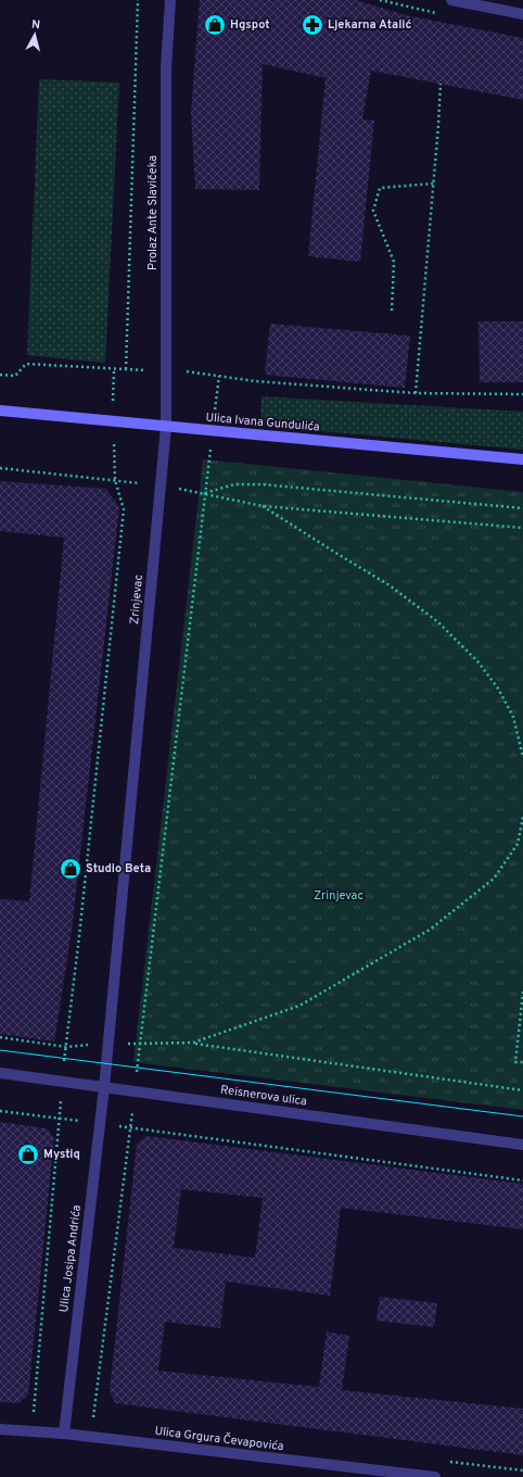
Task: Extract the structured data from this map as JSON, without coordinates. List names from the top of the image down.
{
  "streets": {
    "main road": ["Ulica Ivana Gundulića"],
    "street": [
      "Prolaz Ante Slavičeka",
      "Zrinjevac",
      "Reisnerova ulica",
      "Ulica Josipa Andrića",
      "Ulica Grgura Čevapovića"
    ]
  },
  "crossings": [
    ["Prolaz Ante Slavičeka", "Ulica Ivana Gundulića"],
    ["Prolaz Ante Slavičeka", "Zrinjevac"],
    ["Ulica Ivana Gundulića", "Zrinjevac"],
    ["Zrinjevac", "Reisnerova ulica"],
    ["Zrinjevac", "Ulica Josipa Andrića"],
    ["Reisnerova ulica", "Ulica Josipa Andrića"],
    ["Ulica Josipa Andrića", "Ulica Grgura Čevapovića"]
  ],
  "parks": ["Zrinjevac"],
  "places": {
    "shop": ["Hgspot", "Studio Beta", "Mystiq"],
    "pharmacy": ["Ljekarna Atalić"]
  },
  "north": "top"
}
